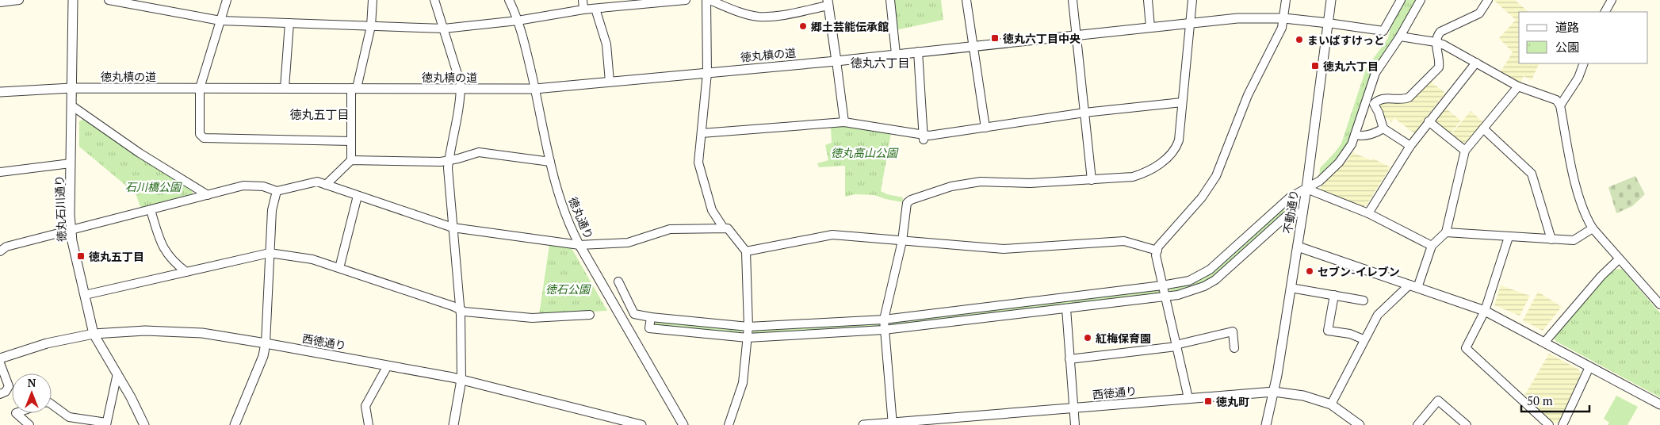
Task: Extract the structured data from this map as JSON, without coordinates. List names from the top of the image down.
{
  "streets": {
    "street": [
      "徳丸槙の道",
      "徳丸石川通り",
      "不動通り",
      "徳丸通り",
      "西徳通り"
    ]
  },
  "crossings": [
    ["徳丸槙の道", "徳丸石川通り"],
    ["徳丸槙の道", "不動通り"],
    ["徳丸槙の道", "徳丸通り"],
    ["徳丸石川通り", "西徳通り"],
    ["不動通り", "西徳通り"]
  ],
  "districts": ["徳丸六丁目", "徳丸五丁目"],
  "parks": ["徳丸高山公園", "石川橋公園", "徳石公園"],
  "places": {
    "other": [
      "郷土芸能伝承館",
      "まいばすけっと",
      "セブン-イレブン",
      "紅梅保育園"
    ],
    "transit": [
      "徳丸六丁目中央",
      "徳丸六丁目",
      "徳丸五丁目",
      "徳丸町"
    ]
  },
  "legend": ["道路", "公園"],
  "scale_bar": "50 m",
  "north": "top"
}
